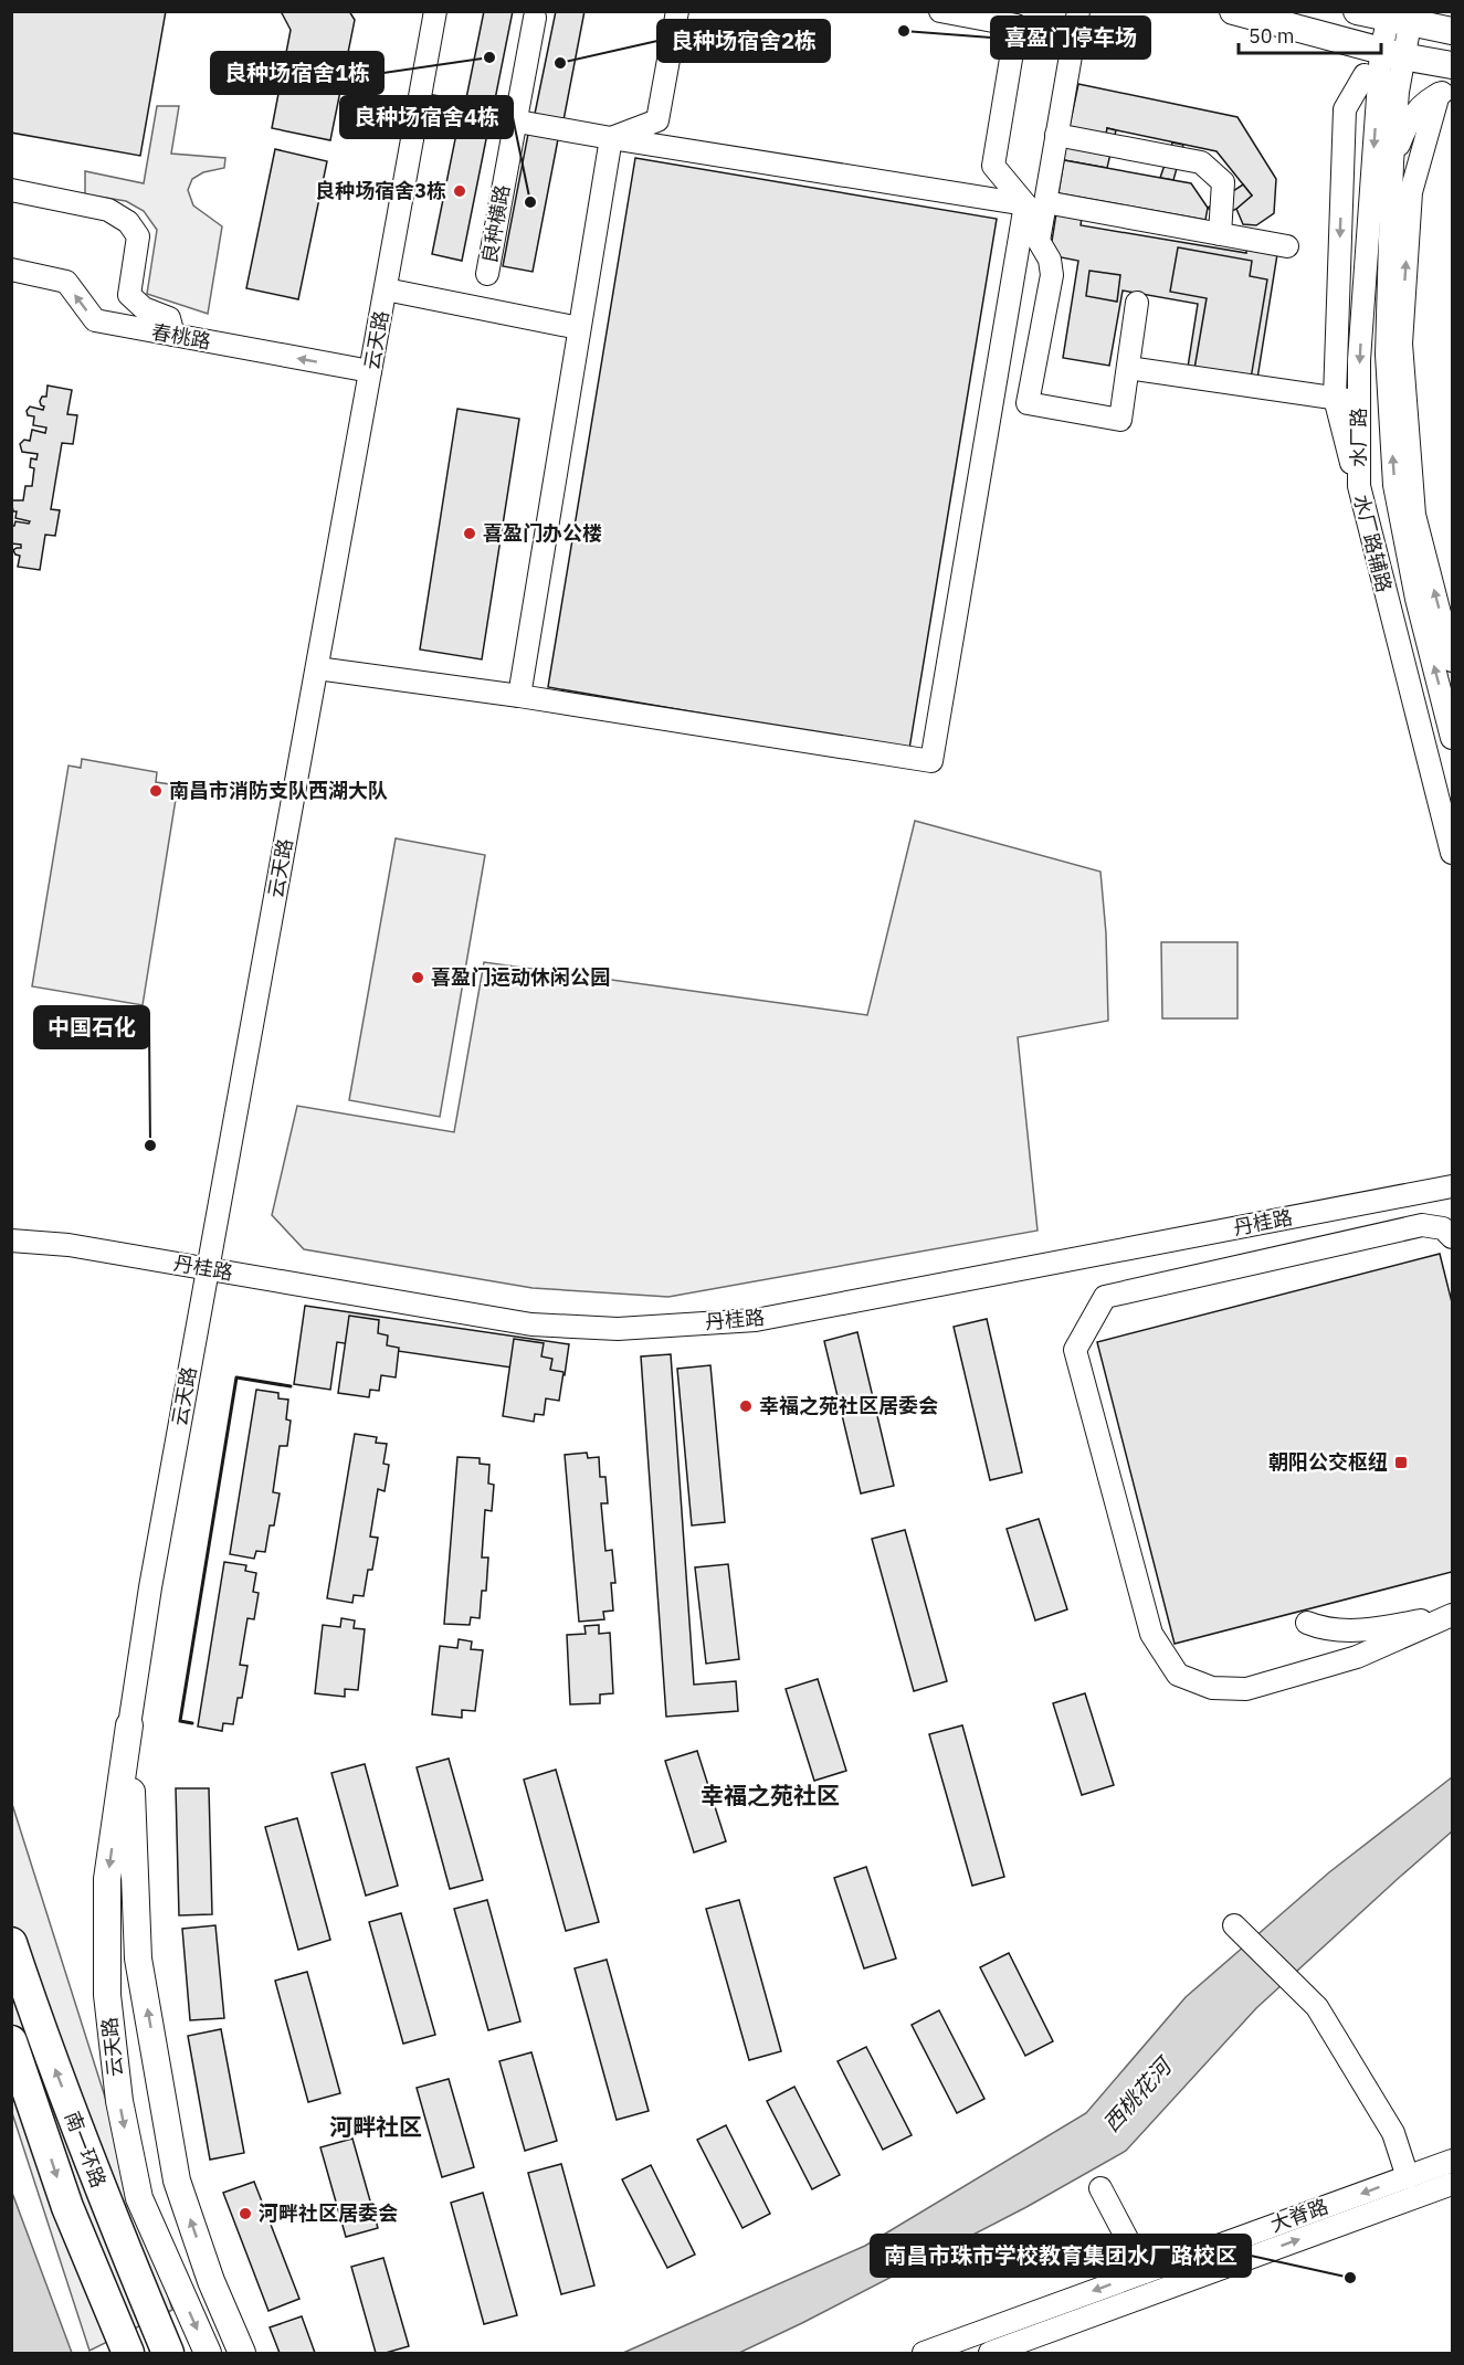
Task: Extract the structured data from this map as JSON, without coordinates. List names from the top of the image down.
{
  "streets": {
    "highway": ["南一环路"],
    "main road": ["云天路"],
    "street": [
      "良种横路",
      "春桃路",
      "水厂路",
      "水厂路辅路",
      "丹桂路",
      "大脊路"
    ]
  },
  "crossings": [
    ["春桃路", "云天路"],
    ["云天路", "丹桂路"],
    ["水厂路", "水厂路辅路"]
  ],
  "one_way": ["春桃路"],
  "districts": ["幸福之苑社区", "河畔社区"],
  "water": ["西桃花河"],
  "places": {
    "other": [
      "喜盈门停车场",
      "良种场宿舍1栋",
      "良种场宿舍2栋",
      "良种场宿舍3栋",
      "良种场宿舍4栋",
      "喜盈门办公楼",
      "南昌市消防支队西湖大队",
      "喜盈门运动休闲公园",
      "中国石化",
      "幸福之苑社区居委会",
      "河畔社区居委会",
      "南昌市珠市学校教育集团水厂路校区"
    ],
    "transit": ["朝阳公交枢纽"]
  },
  "scale_bar": "50 m"
}
